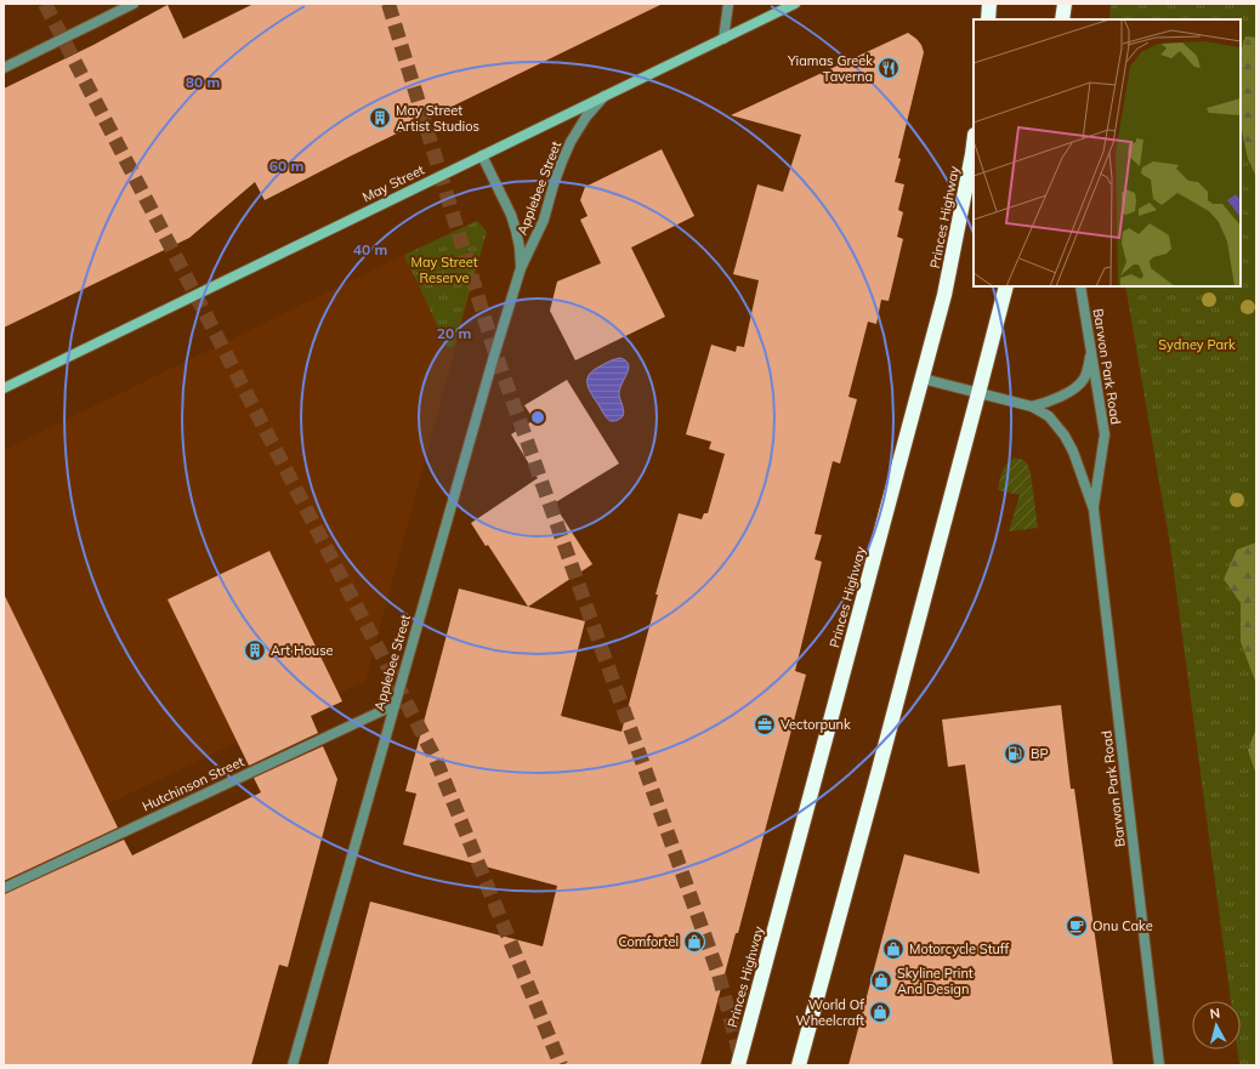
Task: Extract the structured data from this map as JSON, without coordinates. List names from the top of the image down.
{
  "streets": {
    "highway": ["Princes Highway"],
    "main road": ["May Street"],
    "street": ["Applebee Street", "Barwon Park Road", "Hutchinson Street"]
  },
  "crossings": [
    ["May Street", "Applebee Street"],
    ["Applebee Street", "Hutchinson Street"],
    ["Princes Highway", "Barwon Park Road"]
  ],
  "parks": ["May Street Reserve", "Sydney Park"],
  "places": {
    "restaurant": ["Yiamas Greek Taverna"],
    "building": ["May Street Artist Studios", "Art House"],
    "office": ["Vectorpunk"],
    "fuel station": ["BP"],
    "cafe": ["Onu Cake"],
    "shop": [
      "Comfortel",
      "Motorcycle Stuff",
      "Skyline Print And Design",
      "World Of Wheelcraft"
    ]
  },
  "north": "top",
  "rings": [
    "80 m",
    "60 m",
    "40 m",
    "20 m"
  ]
}
